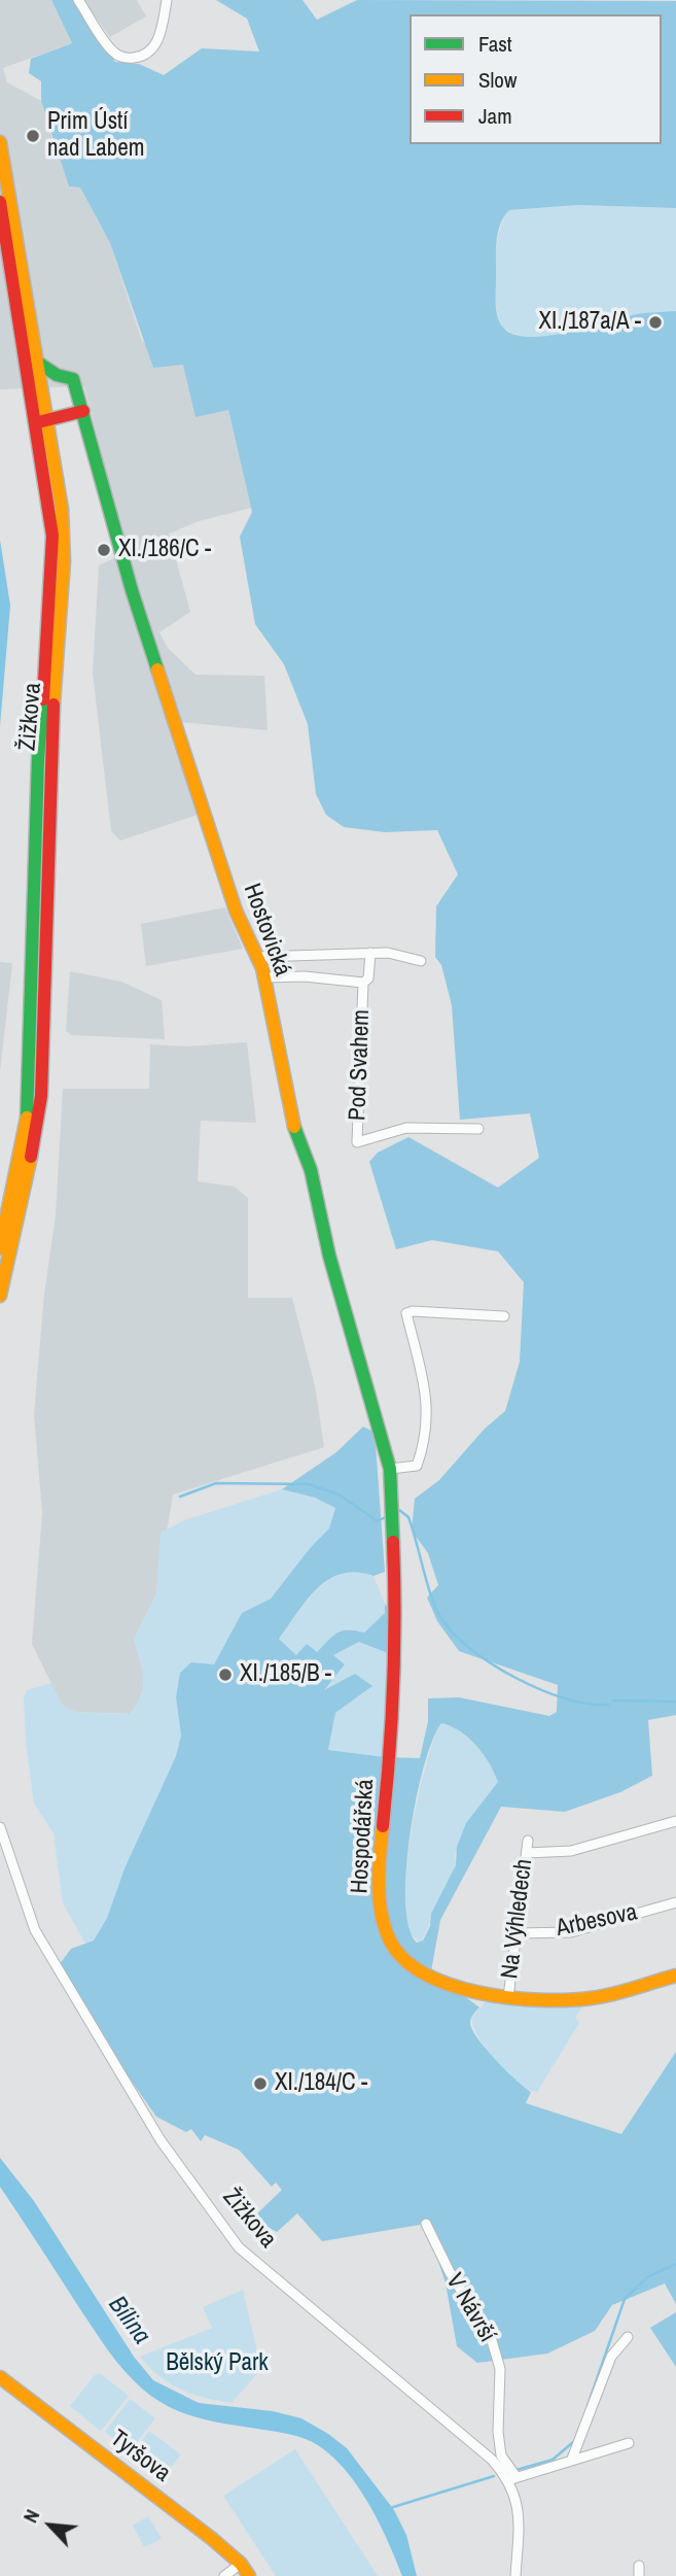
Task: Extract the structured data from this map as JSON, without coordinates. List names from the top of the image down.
{
  "streets": {
    "main road": [
      "Žižkova",
      "Hostovická",
      "Hospodářská",
      "Tyršova"
    ],
    "street": [
      "Pod Svahem",
      "Na Výhledech",
      "Arbesova",
      "V Návrší"
    ]
  },
  "crossings": [
    ["Žižkova", "Hostovická"],
    ["Žižkova", "V Návrší"],
    ["Hostovická", "Hospodářská"],
    ["Hospodářská", "Na Výhledech"],
    ["Na Výhledech", "Arbesova"]
  ],
  "water": ["Bílina"],
  "parks": ["Bělský Park"],
  "places": [
    "Prim Ústí nad Labem",
    "XI./187a/A -",
    "XI./186/C -",
    "XI./185/B -",
    "XI./184/C -"
  ],
  "legend": ["Fast", "Slow", "Jam"],
  "north": "top left"
}
